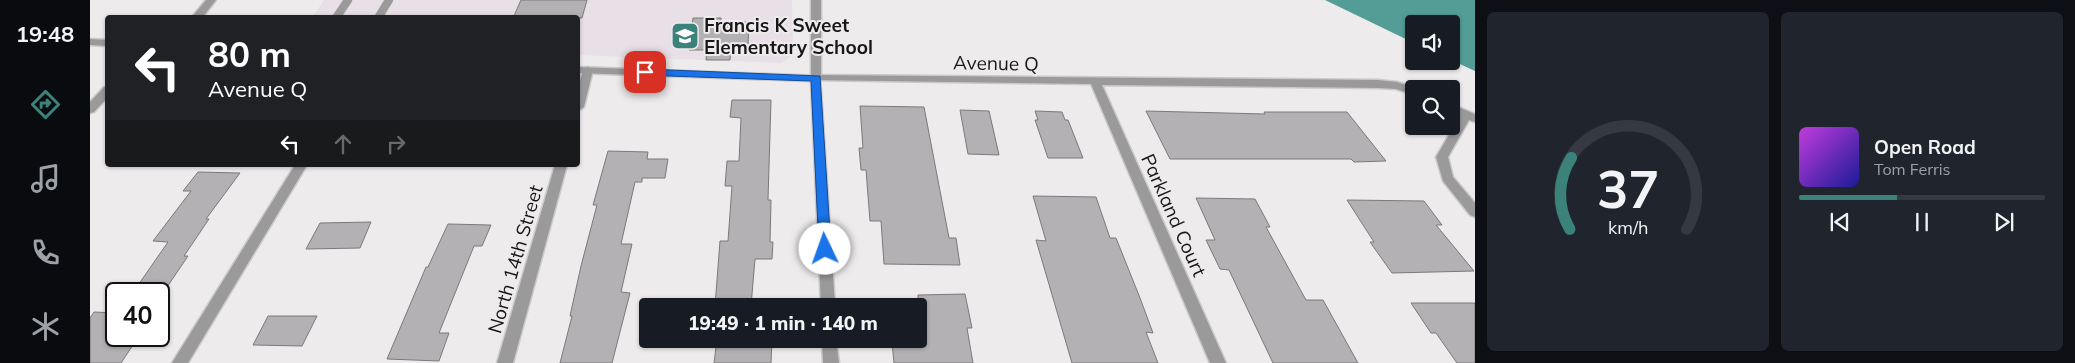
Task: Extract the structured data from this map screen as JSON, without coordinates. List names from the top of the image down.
{
  "streets": {
    "street": ["Avenue Q", "Parkland Court", "North 14th Street"]
  },
  "crossings": [
    ["Avenue Q", "Parkland Court"]
  ],
  "places": {
    "school or university": ["Francis K Sweet Elementary School"]
  },
  "page": {
    "tabs": "19:48",
    "turn": ["80 m", "Avenue Q"],
    "song": ["Open Road", "Tom Ferris"],
    "limit": "40",
    "trip": "19:49 · 1 min · 140 m",
    "gauge": ["37", "km/h"]
  }
}
